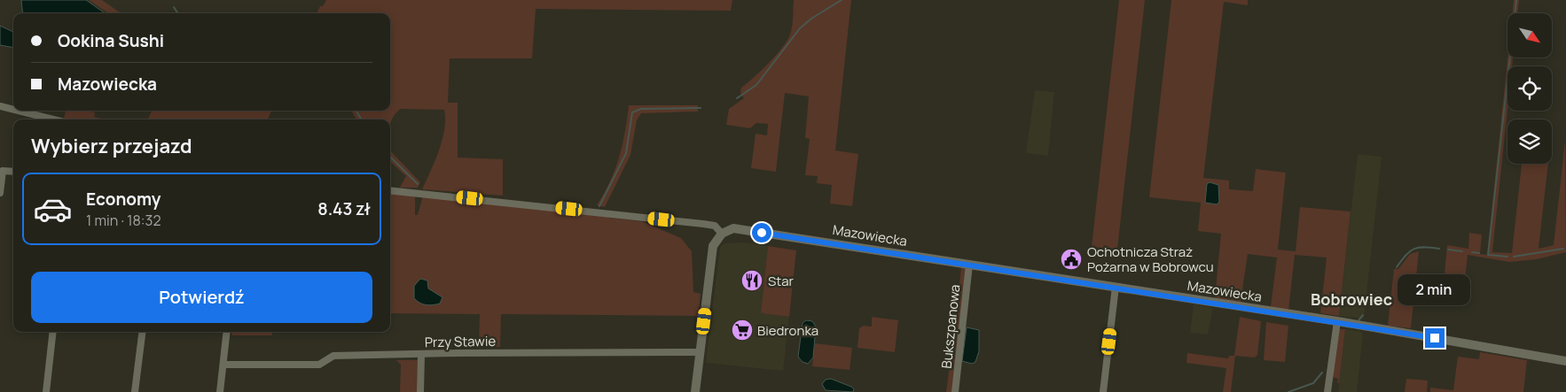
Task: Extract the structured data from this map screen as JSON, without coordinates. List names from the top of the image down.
{
  "streets": {
    "street": ["Mazowiecka", "Bukszpanowa", "Przy Stawie"]
  },
  "crossings": [
    ["Mazowiecka", "Bukszpanowa"]
  ],
  "districts": ["Bobrowiec"],
  "places": {
    "public building": ["Ochotnicza Straż Pożarna w Bobrowcu"],
    "restaurant": ["Star"],
    "supermarket": ["Biedronka"]
  },
  "north": "bottom right",
  "page": {
    "banner": ["Ookina Sushi", "Mazowiecka"],
    "heading": "Wybierz przejazd",
    "list": [
      {
        "name": "Economy",
        "note": "1 min · 18:32",
        "value": "8.43 zł"
      }
    ],
    "buttons": "Potwierdź",
    "bubble": "2 min"
  }
}
